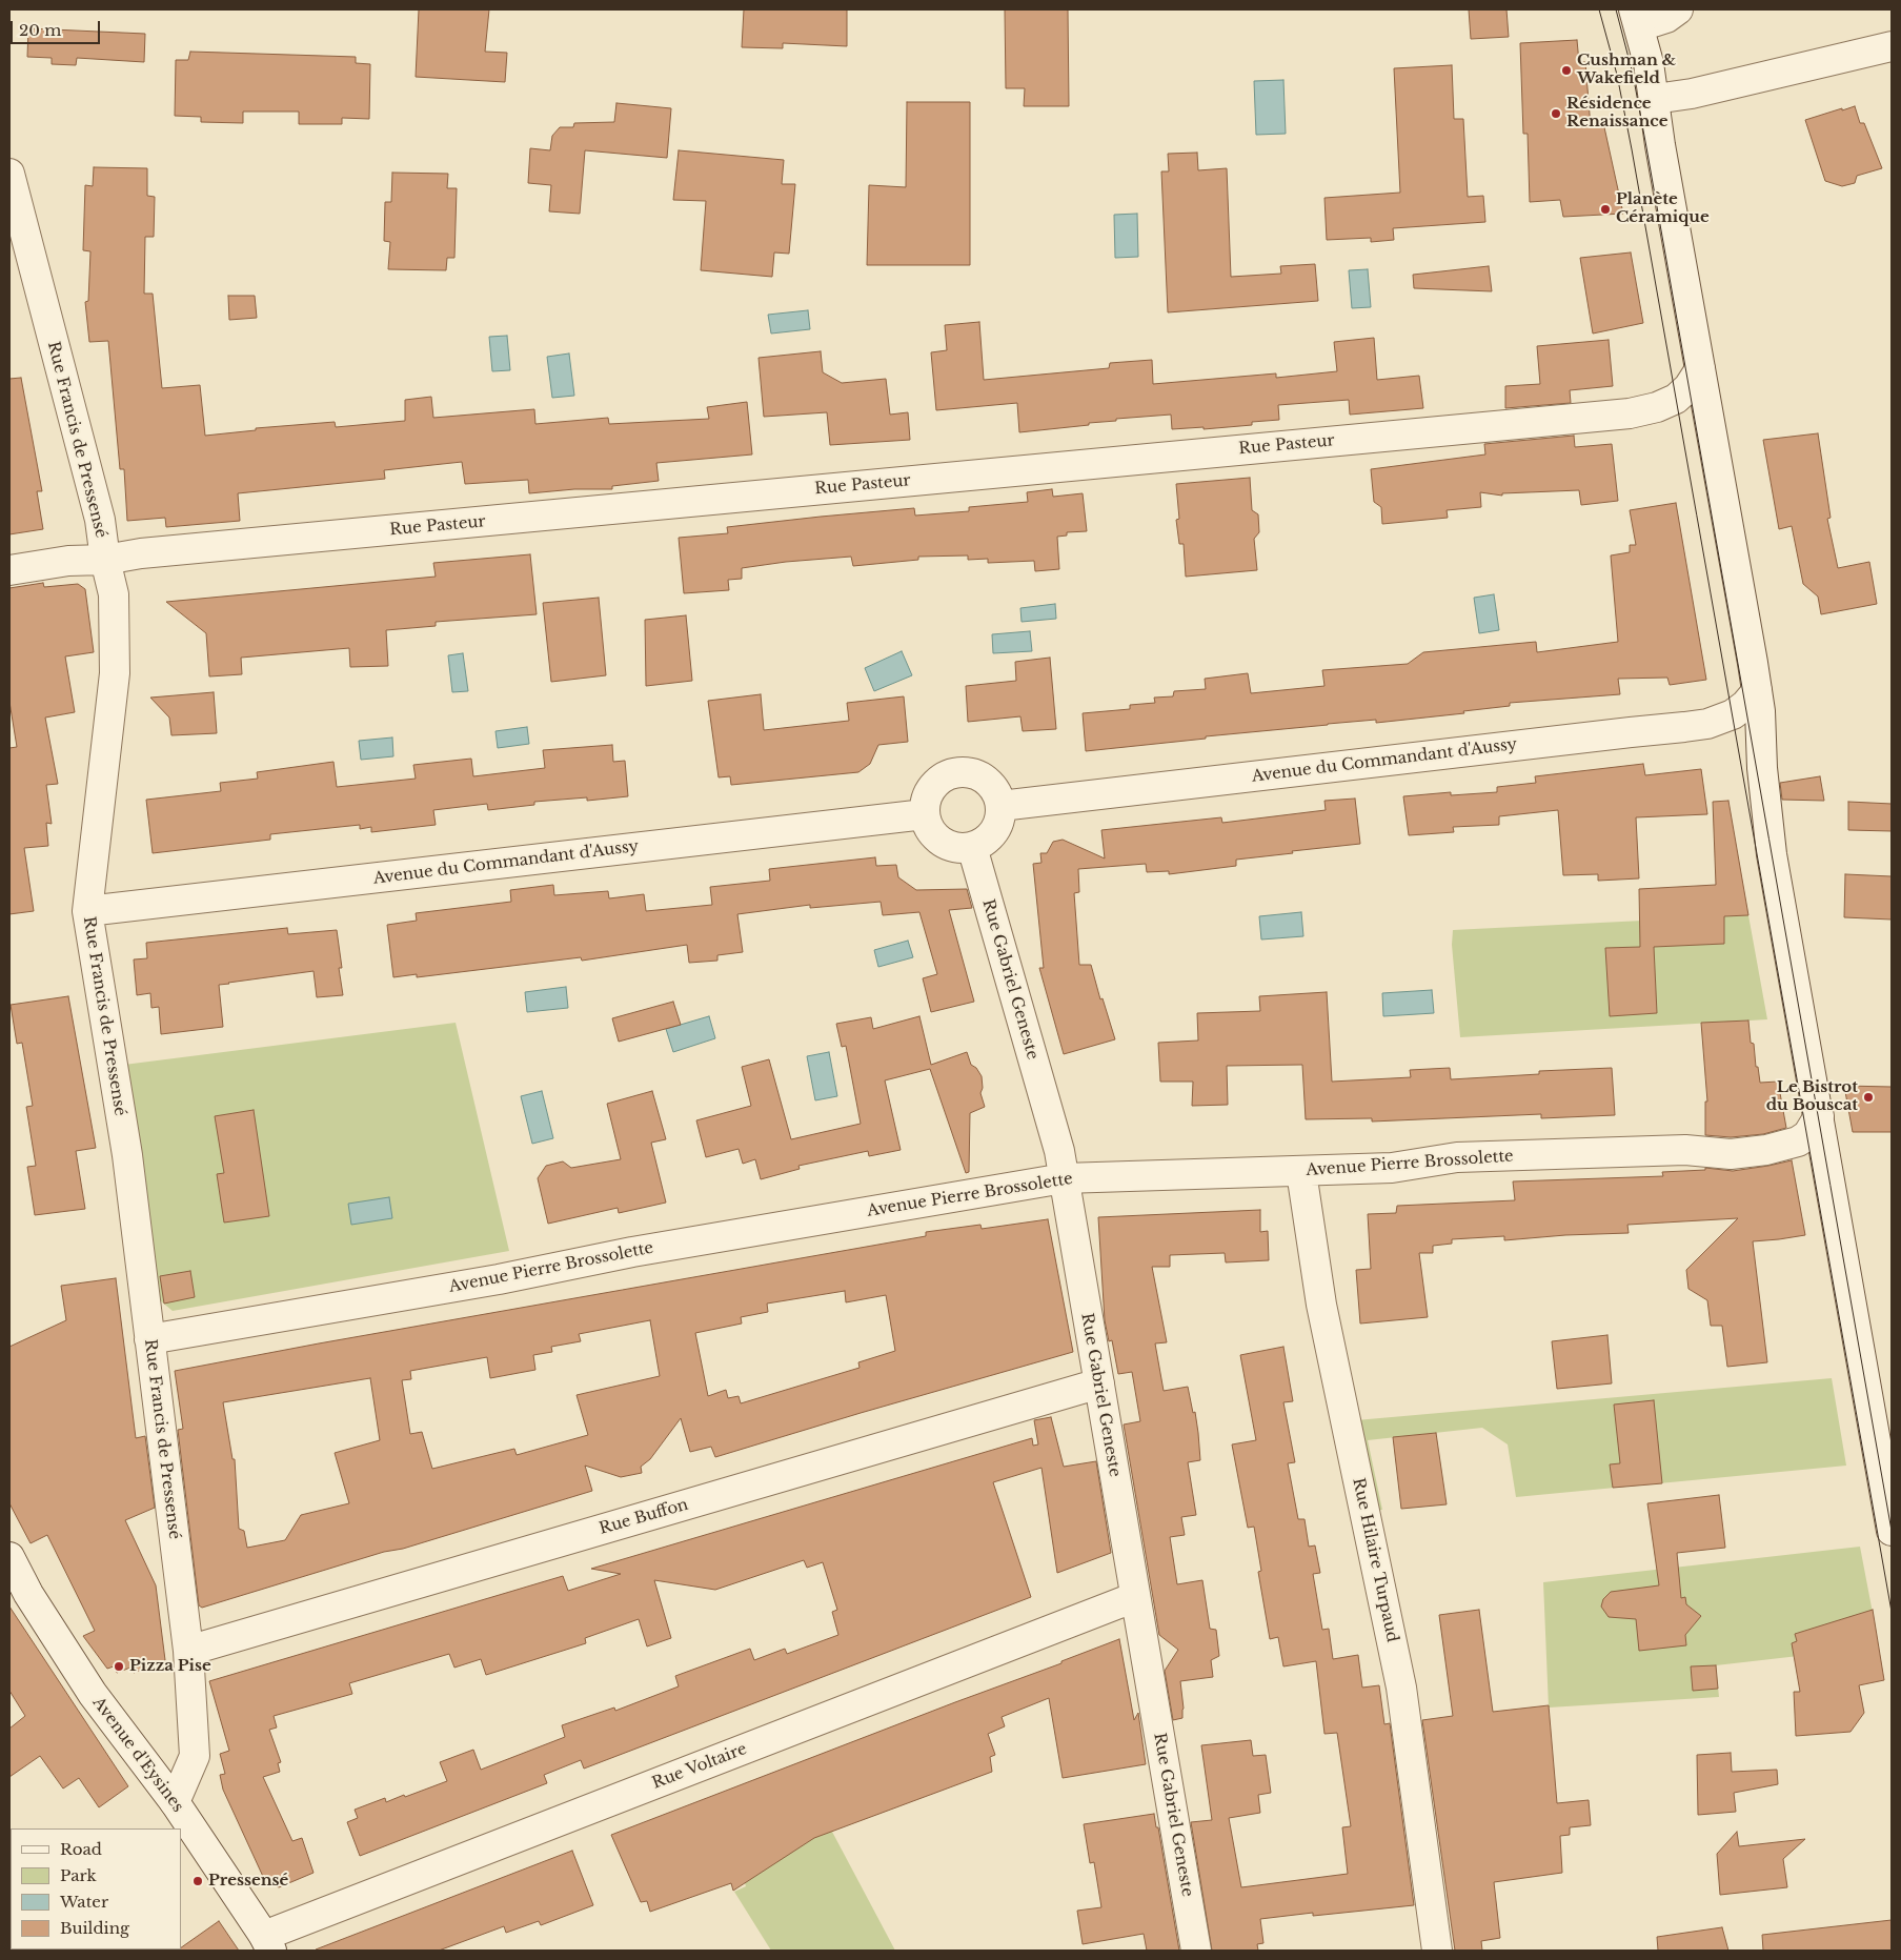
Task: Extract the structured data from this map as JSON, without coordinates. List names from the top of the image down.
{
  "streets": {
    "street": [
      "Rue Francis de Pressensé",
      "Rue Pasteur",
      "Avenue du Commandant d'Aussy",
      "Rue Gabriel Geneste",
      "Avenue Pierre Brossolette",
      "Rue Buffon",
      "Rue Hilaire Turpaud",
      "Avenue d'Eysines",
      "Rue Voltaire"
    ]
  },
  "crossings": [
    ["Rue Francis de Pressensé", "Rue Pasteur"],
    ["Rue Francis de Pressensé", "Avenue du Commandant d'Aussy"],
    ["Rue Francis de Pressensé", "Avenue Pierre Brossolette"],
    ["Rue Francis de Pressensé", "Rue Buffon"],
    ["Rue Francis de Pressensé", "Avenue d'Eysines"],
    ["Avenue du Commandant d'Aussy", "Rue Gabriel Geneste"],
    ["Rue Gabriel Geneste", "Avenue Pierre Brossolette"],
    ["Rue Gabriel Geneste", "Rue Buffon"],
    ["Rue Gabriel Geneste", "Rue Voltaire"],
    ["Avenue Pierre Brossolette", "Rue Hilaire Turpaud"],
    ["Avenue d'Eysines", "Rue Voltaire"]
  ],
  "places": [
    "Cushman & Wakefield",
    "Résidence Renaissance",
    "Planète Céramique",
    "Le Bistrot du Bouscat",
    "Pizza Pise",
    "Pressensé"
  ],
  "legend": [
    "Road",
    "Park",
    "Water",
    "Building"
  ],
  "scale_bar": "20 m"
}
